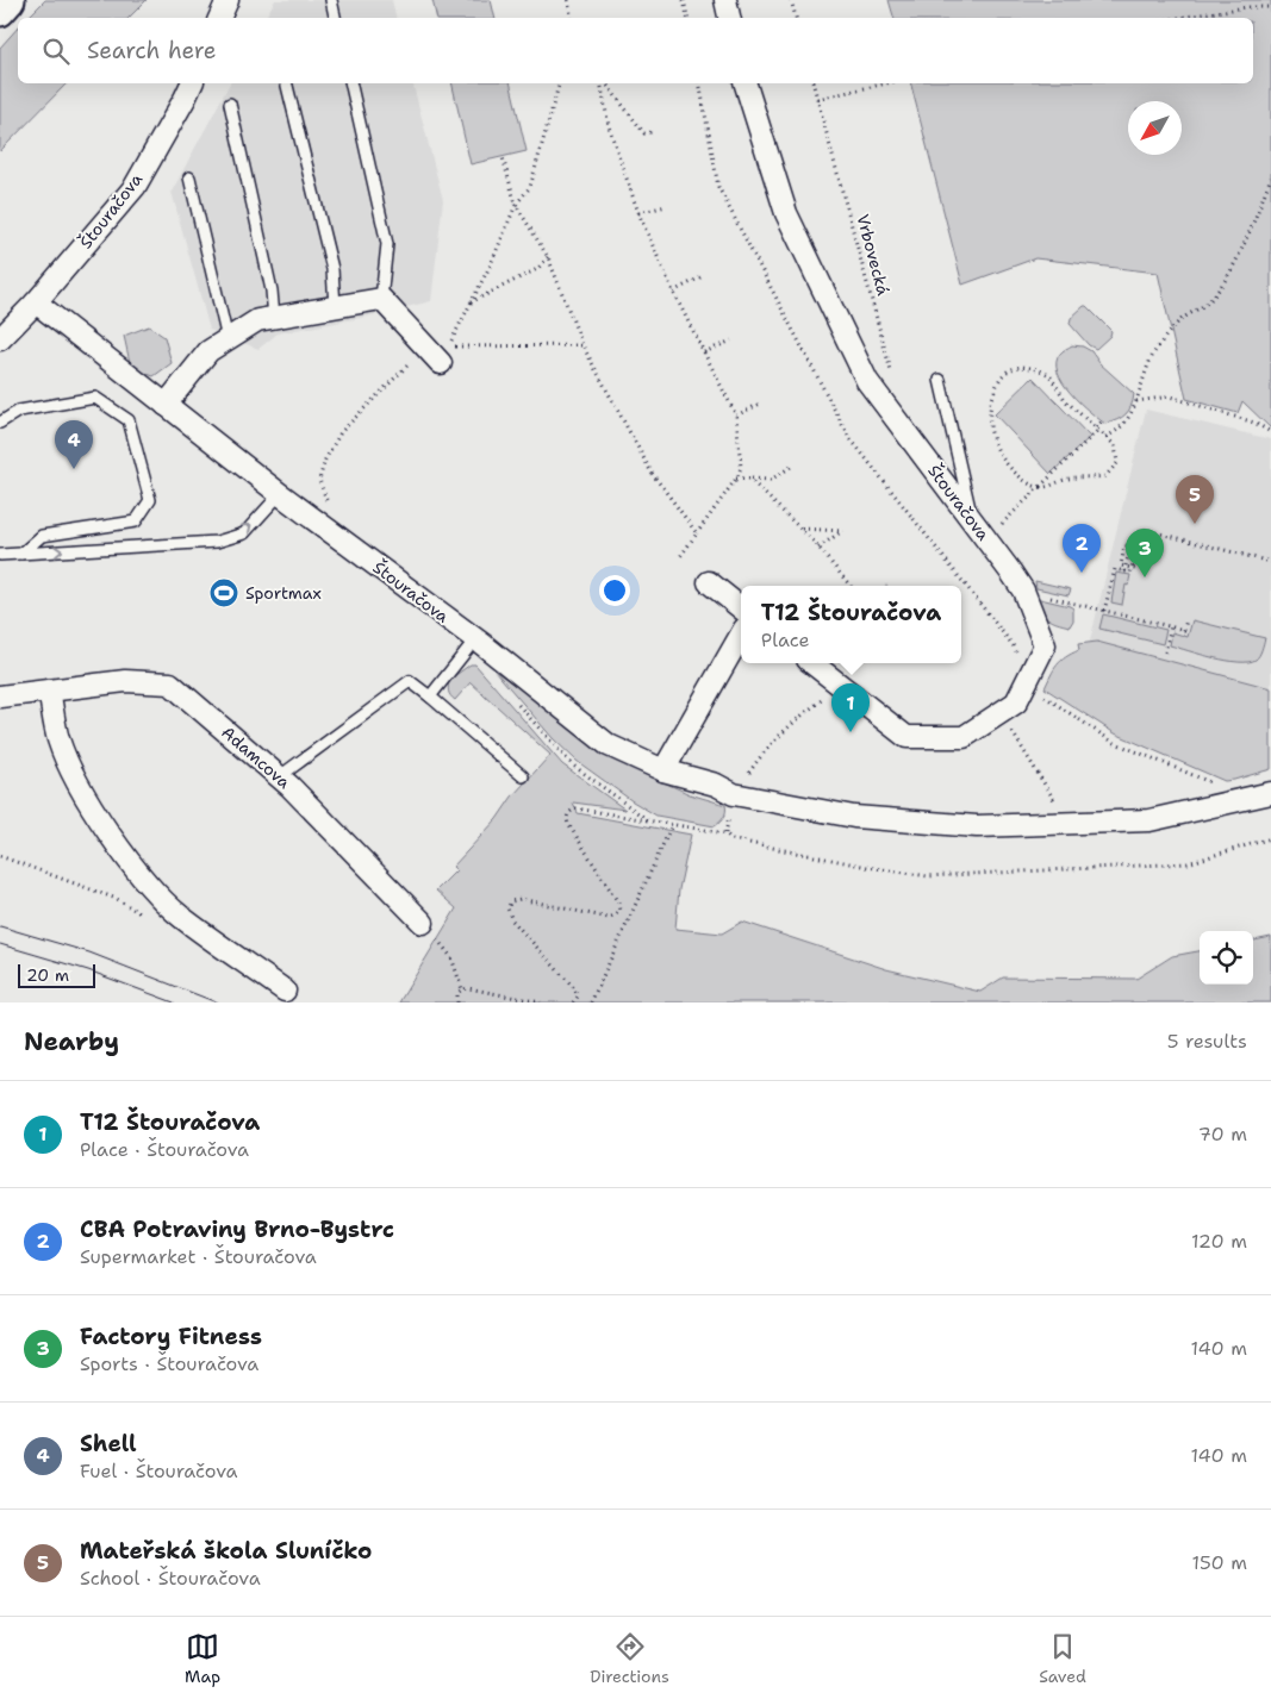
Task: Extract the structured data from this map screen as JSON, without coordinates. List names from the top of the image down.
{
  "streets": {
    "street": ["Štouračova", "Adamcova"],
    "path": ["Vrbovecká"]
  },
  "places": {
    "sports": ["Sportmax"]
  },
  "scale_bar": "20 m",
  "north": "bottom left",
  "page": {
    "search": "Search here",
    "pins": [
      "4",
      "5",
      "2",
      "3",
      "1"
    ],
    "popup": ["T12 Štouračova", "Place"],
    "scale": "20 m",
    "heading": ["Nearby", "5 results"],
    "list": [
      {
        "mark": "1",
        "name": "T12 Štouračova",
        "note": "Place · Štouračova",
        "value": "70 m"
      },
      {
        "mark": "2",
        "name": "CBA Potraviny Brno-Bystrc",
        "note": "Supermarket · Štouračova",
        "value": "120 m"
      },
      {
        "mark": "3",
        "name": "Factory Fitness",
        "note": "Sports · Štouračova",
        "value": "140 m"
      },
      {
        "mark": "4",
        "name": "Shell",
        "note": "Fuel · Štouračova",
        "value": "140 m"
      },
      {
        "mark": "5",
        "name": "Mateřská škola Sluníčko",
        "note": "School · Štouračova",
        "value": "150 m"
      }
    ],
    "nav": ["Map", "Directions", "Saved"]
  }
}
